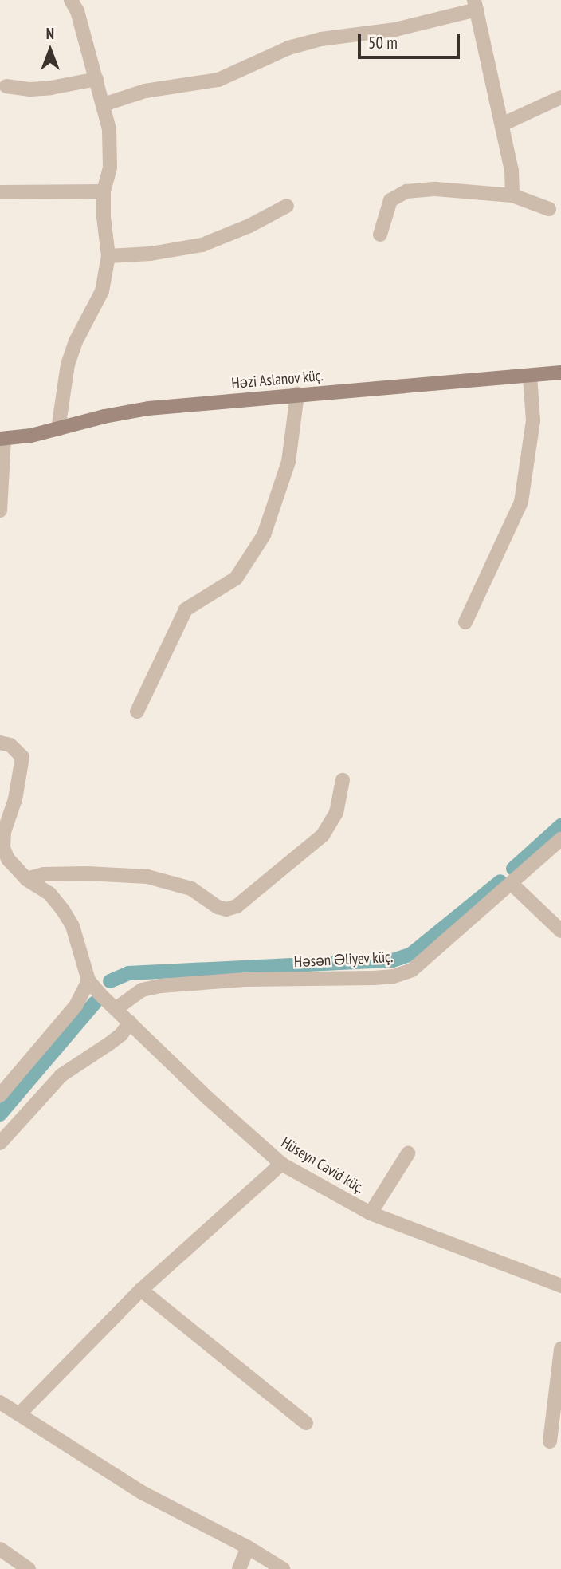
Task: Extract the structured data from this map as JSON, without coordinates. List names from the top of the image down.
{
  "streets": {
    "street": ["Həzi Aslanov küç.", "Həsən Əliyev küç.", "Hüseyn Cavid küç."]
  },
  "crossings": [
    ["Həsən Əliyev küç.", "Hüseyn Cavid küç."]
  ],
  "scale_bar": "50 m",
  "north": "top"
}
